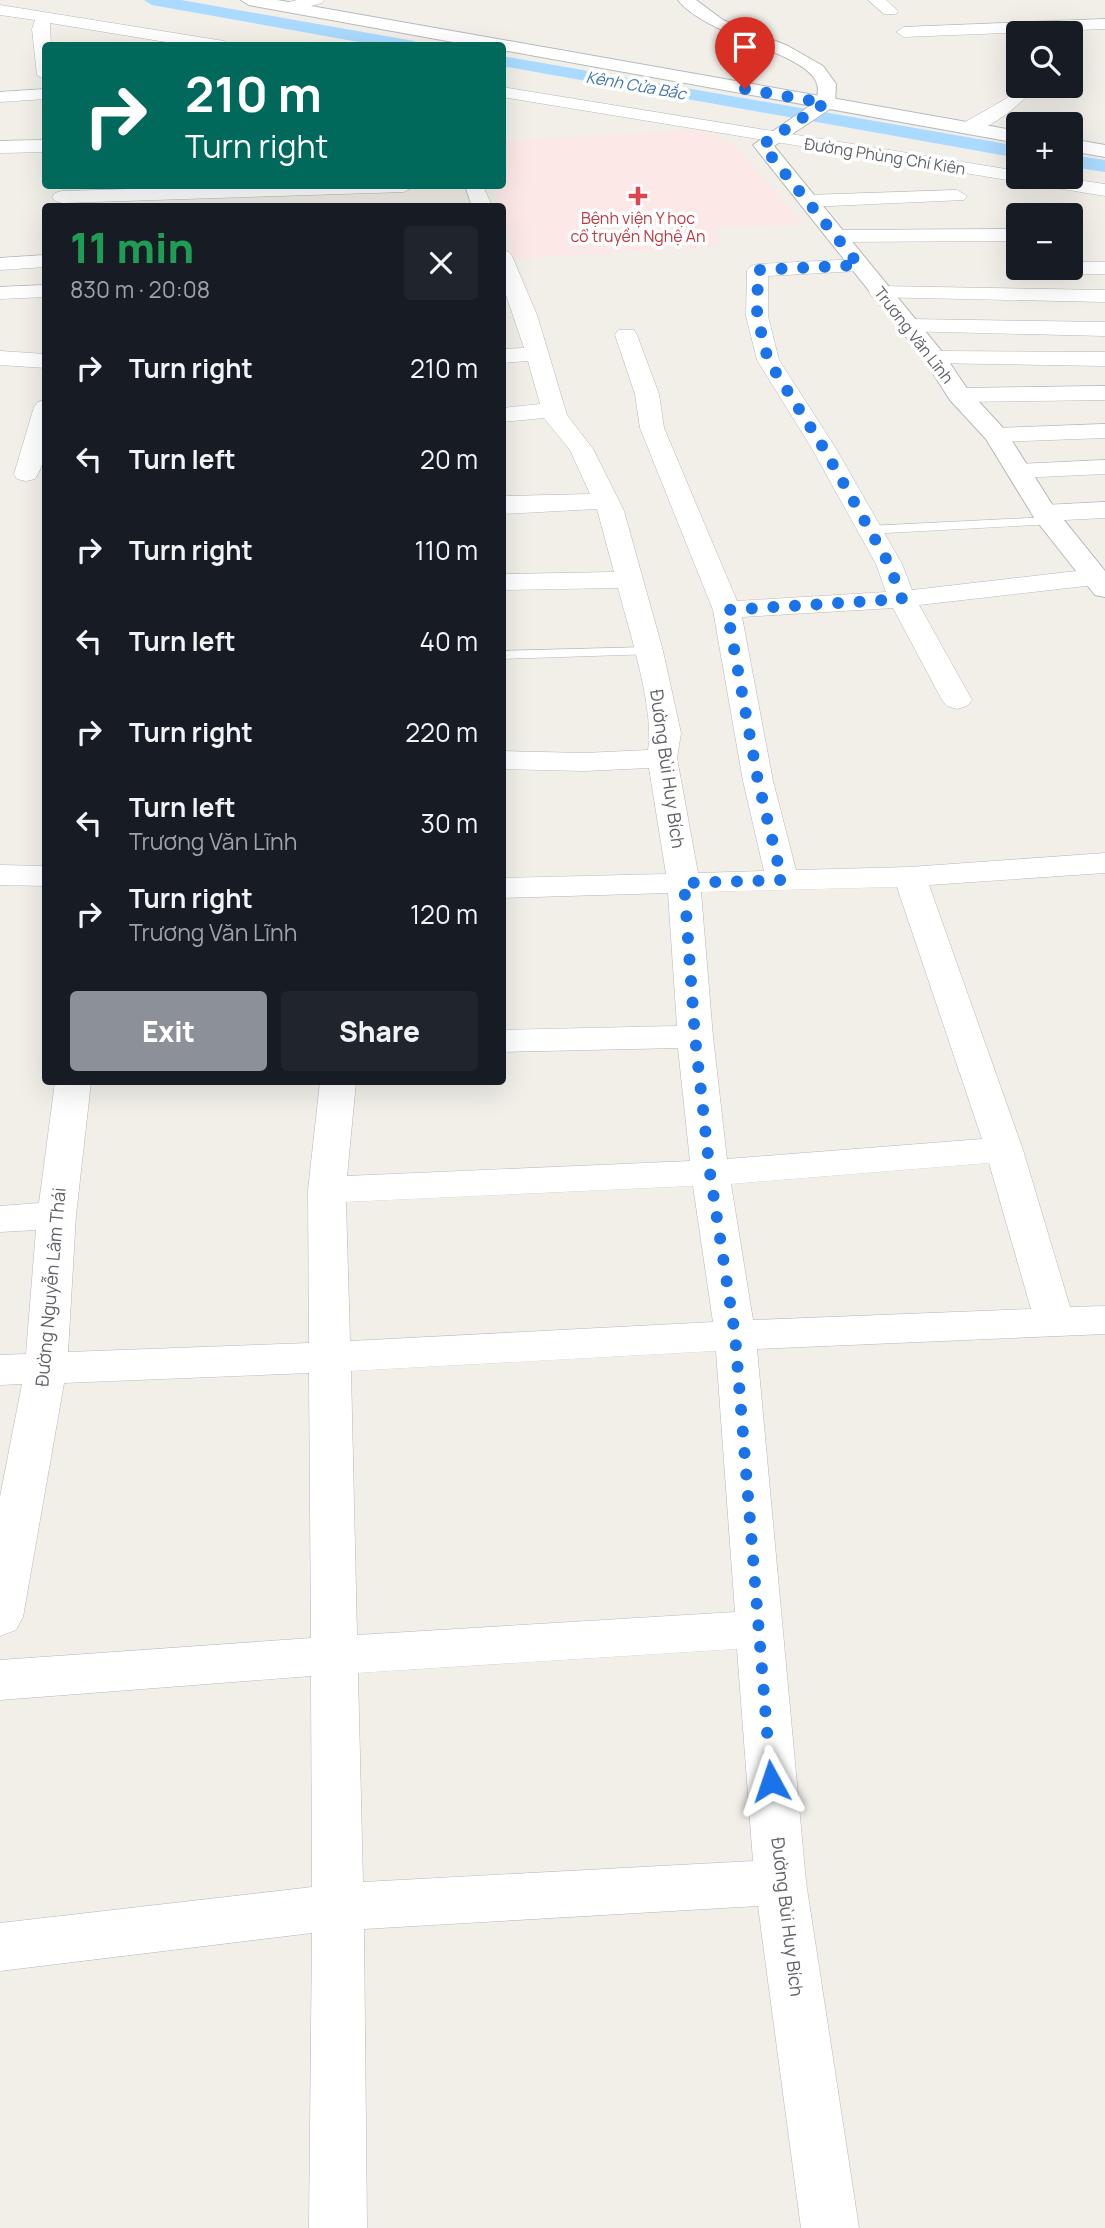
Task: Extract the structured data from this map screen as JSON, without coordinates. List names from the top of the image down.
{
  "streets": {
    "street": [
      "Đường Phùng Chí Kiên",
      "Trương Văn Lĩnh",
      "Đường Bùi Huy Bích",
      "Đường Nguyễn Lâm Thái"
    ]
  },
  "crossings": [
    ["Đường Phùng Chí Kiên", "Trương Văn Lĩnh"]
  ],
  "water": ["Kênh Cửa Bắc"],
  "places": {
    "health": ["Bệnh viện Y học cổ truyền Nghệ An"]
  },
  "page": {
    "map_buttons": ["+", "−"],
    "turn": ["210 m", "Turn right"],
    "heading": ["11 min", "830 m · 20:08"],
    "list": [
      {
        "name": "Turn right",
        "value": "210 m"
      },
      {
        "name": "Turn left",
        "value": "20 m"
      },
      {
        "name": "Turn right",
        "value": "110 m"
      },
      {
        "name": "Turn left",
        "value": "40 m"
      },
      {
        "name": "Turn right",
        "value": "220 m"
      },
      {
        "name": "Turn left",
        "note": "Trương Văn Lĩnh",
        "value": "30 m"
      },
      {
        "name": "Turn right",
        "note": "Trương Văn Lĩnh",
        "value": "120 m"
      }
    ],
    "buttons": ["Exit", "Share"]
  }
}
